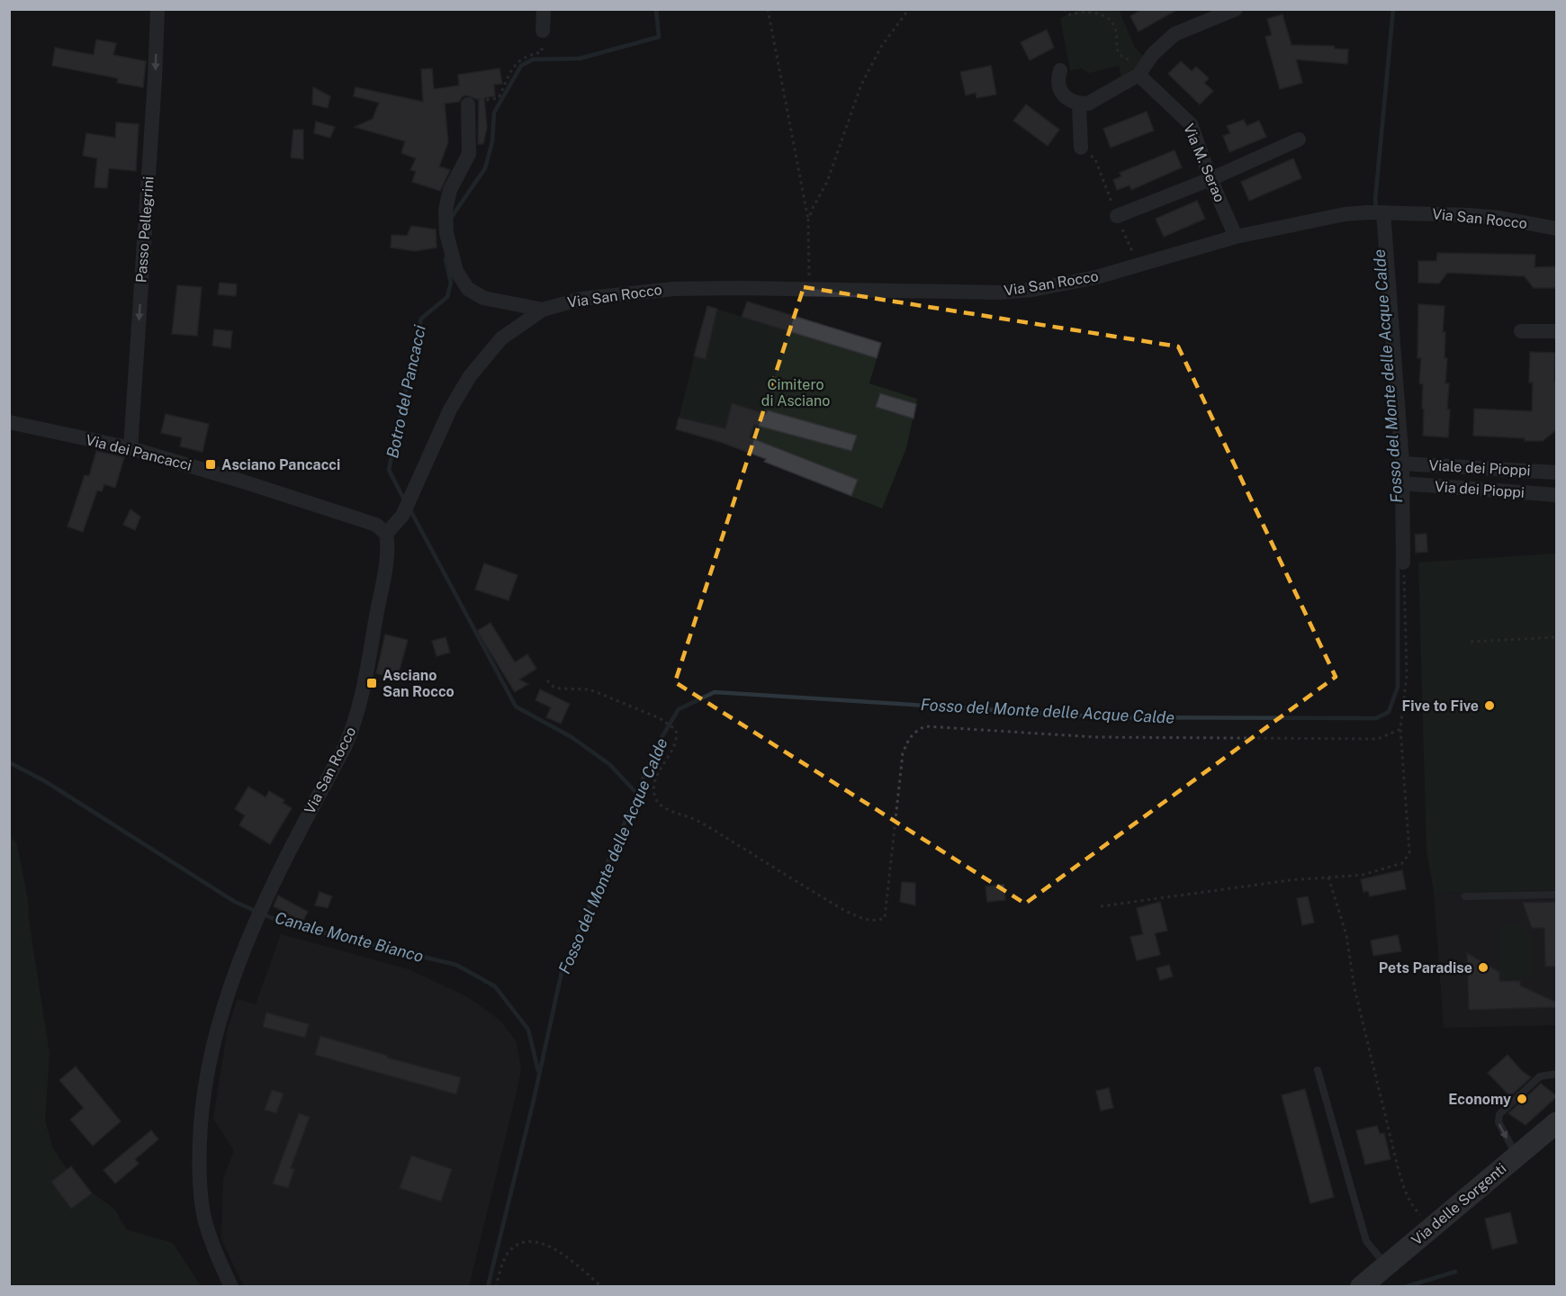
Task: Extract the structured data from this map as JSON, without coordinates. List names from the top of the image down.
{
  "streets": {
    "main road": ["Via delle Sorgenti"],
    "street": [
      "Via M. Serao",
      "Via San Rocco",
      "Passo Pellegrini",
      "Via dei Pancacci",
      "Viale dei Pioppi",
      "Via dei Pioppi"
    ]
  },
  "crossings": [
    ["Via M. Serao", "Via San Rocco"],
    ["Via San Rocco", "Via dei Pancacci"],
    ["Passo Pellegrini", "Via dei Pancacci"]
  ],
  "one_way": ["Passo Pellegrini"],
  "water": ["Fosso del Monte delle Acque Calde", "Botro del Pancacci", "Canale Monte Bianco"],
  "parks": ["Cimitero di Asciano"],
  "places": {
    "transit": ["Asciano Pancacci", "Asciano San Rocco"],
    "other": ["Five to Five", "Pets Paradise", "Economy"]
  }
}
